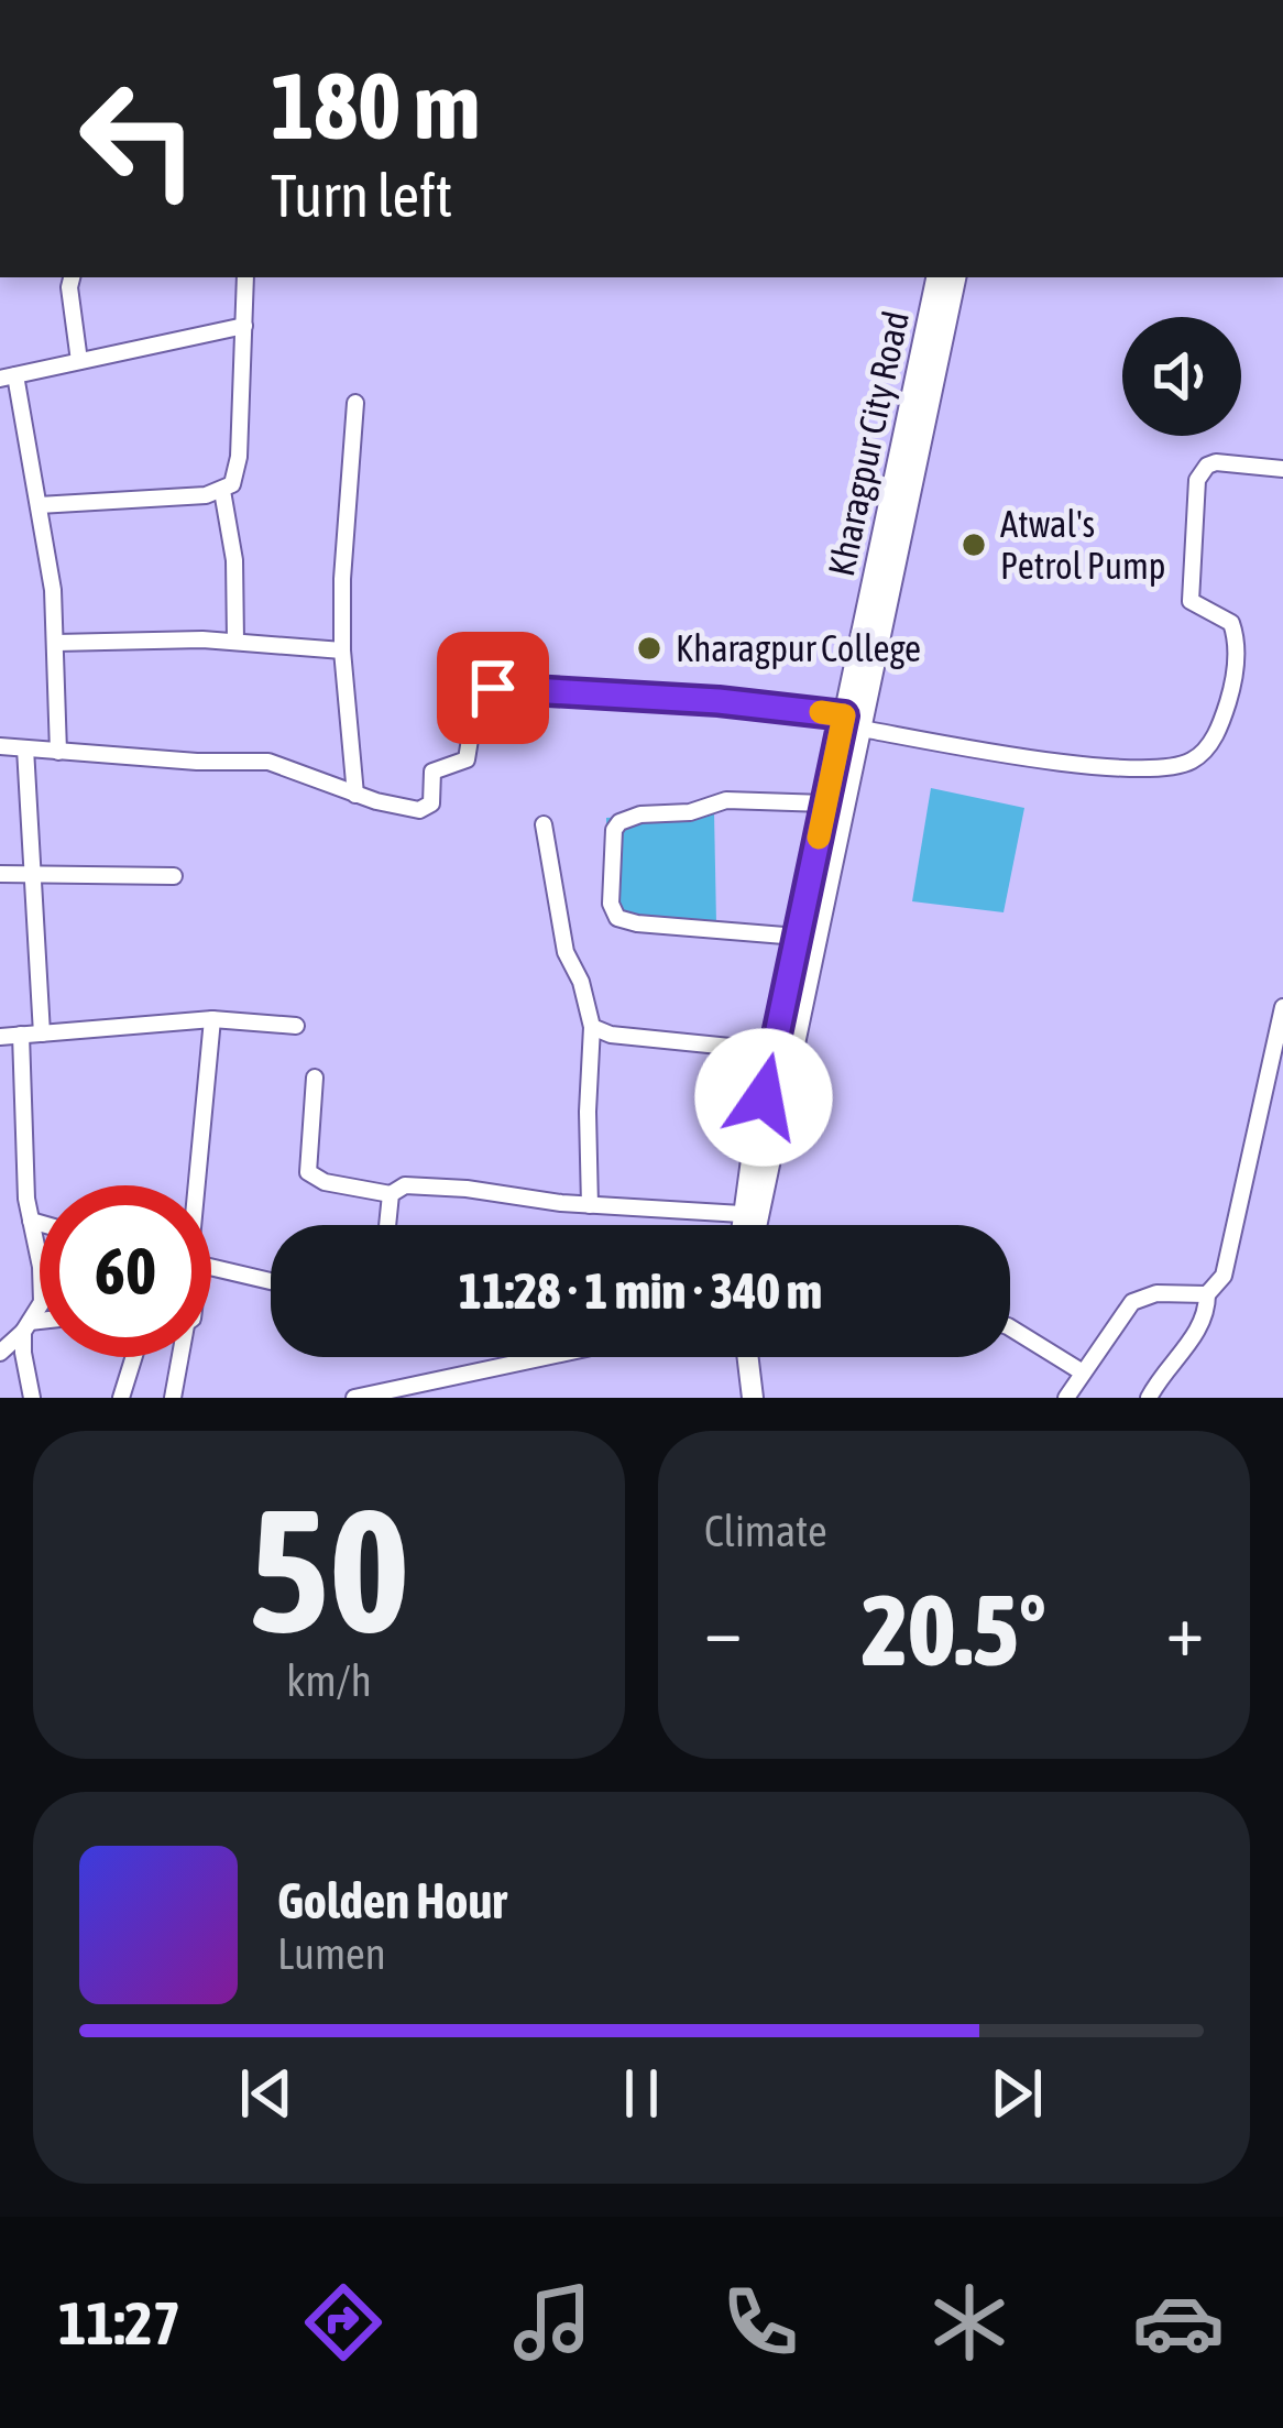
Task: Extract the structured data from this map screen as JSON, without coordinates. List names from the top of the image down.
{
  "streets": {
    "main road": ["Kharagpur City Road"]
  },
  "places": ["Atwal's Petrol Pump", "Kharagpur College"],
  "page": {
    "turn": ["180 m", "Turn left"],
    "limit": "60",
    "trip": "11:28 · 1 min · 340 m",
    "tile": [
      ["50", "km/h"],
      "Climate"
    ],
    "heat": ["−", "20.5°", "+"],
    "song": ["Golden Hour", "Lumen"],
    "tabs": "11:27"
  }
}
